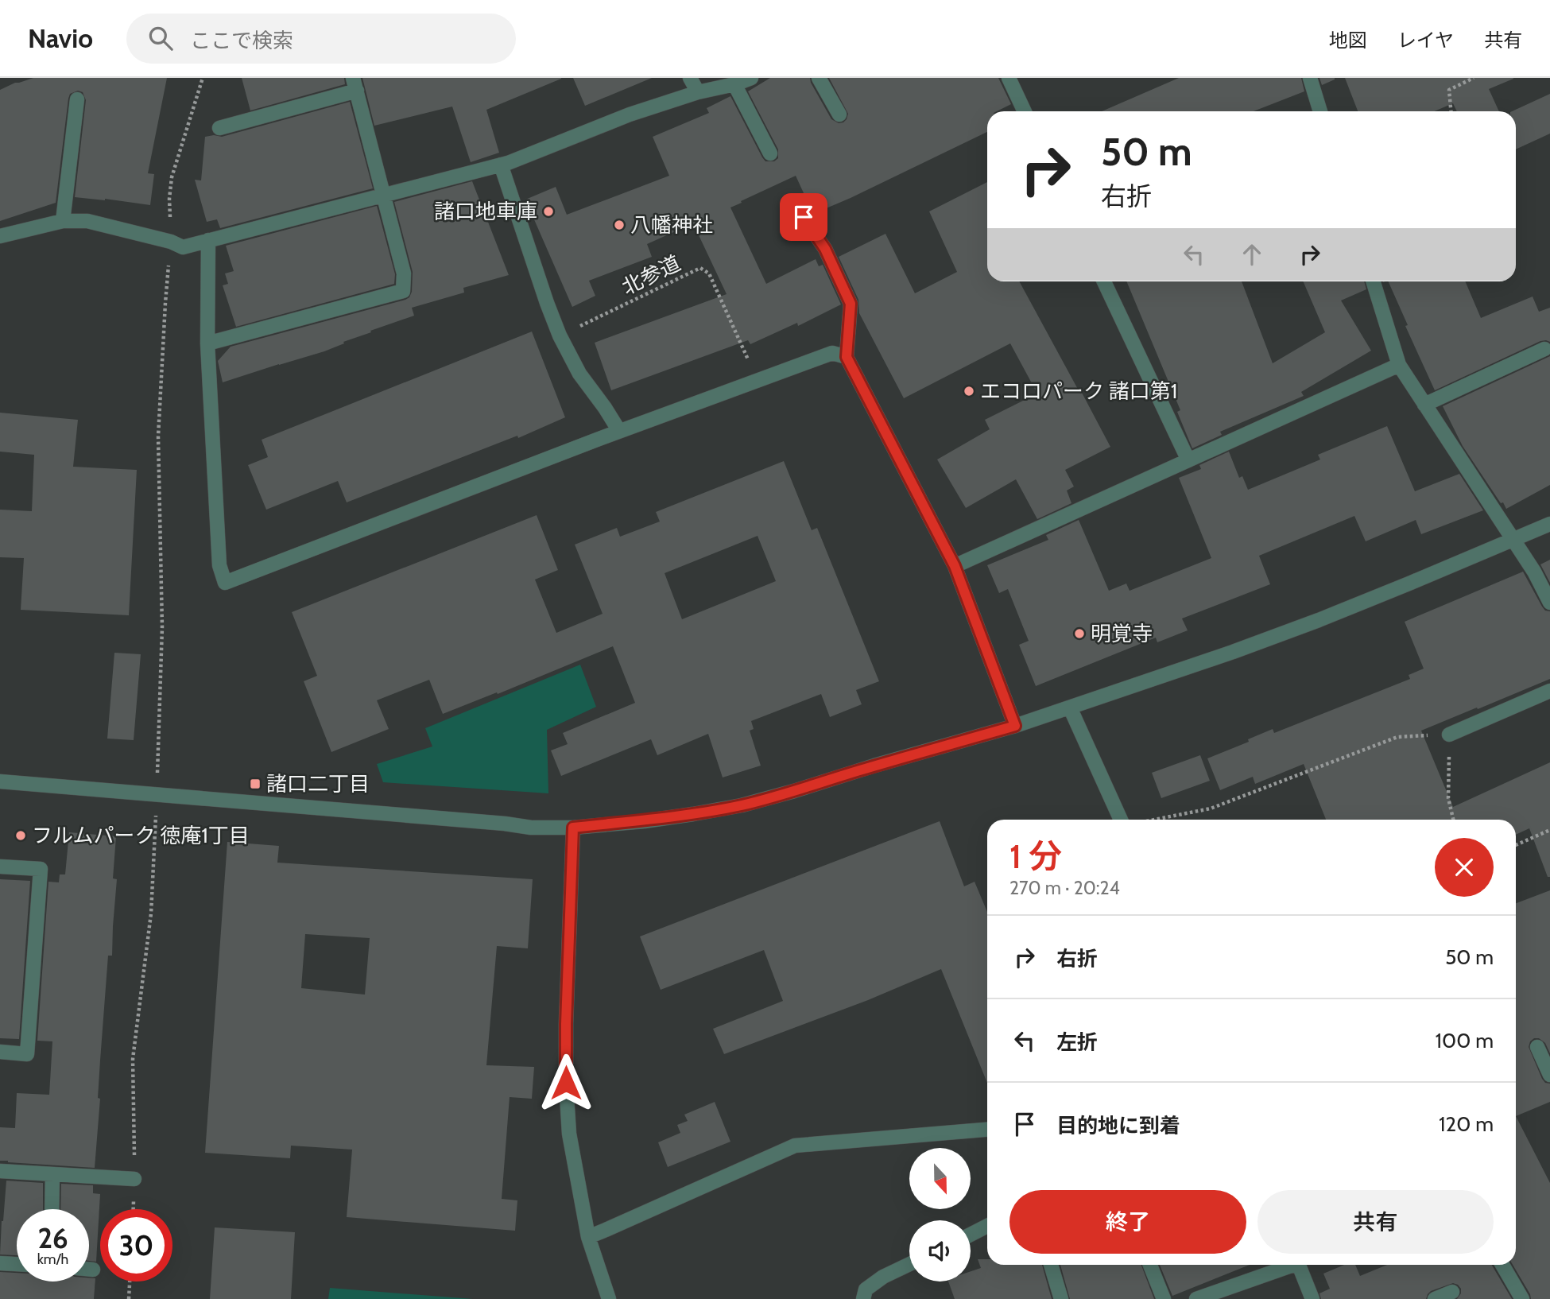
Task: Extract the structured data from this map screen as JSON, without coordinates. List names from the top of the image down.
{
  "streets": {
    "path": ["北参道"]
  },
  "places": {
    "other": [
      "諸口地車庫",
      "八幡神社",
      "エコロパーク 諸口第1",
      "明覚寺",
      "フルムパーク 徳庵1丁目"
    ],
    "transit": ["諸口二丁目"]
  },
  "north": "bottom",
  "page": {
    "header": "Navio",
    "search": "ここで検索",
    "nav": ["地図", "レイヤ", "共有"],
    "turn": ["50 m", "右折"],
    "heading": ["1 分", "270 m · 20:24"],
    "list": [
      {
        "name": "右折",
        "value": "50 m"
      },
      {
        "name": "左折",
        "value": "100 m"
      },
      {
        "name": "目的地に到着",
        "value": "120 m"
      }
    ],
    "buttons": ["終了", "共有"],
    "speed": "26 km/h",
    "limit": "30"
  }
}
